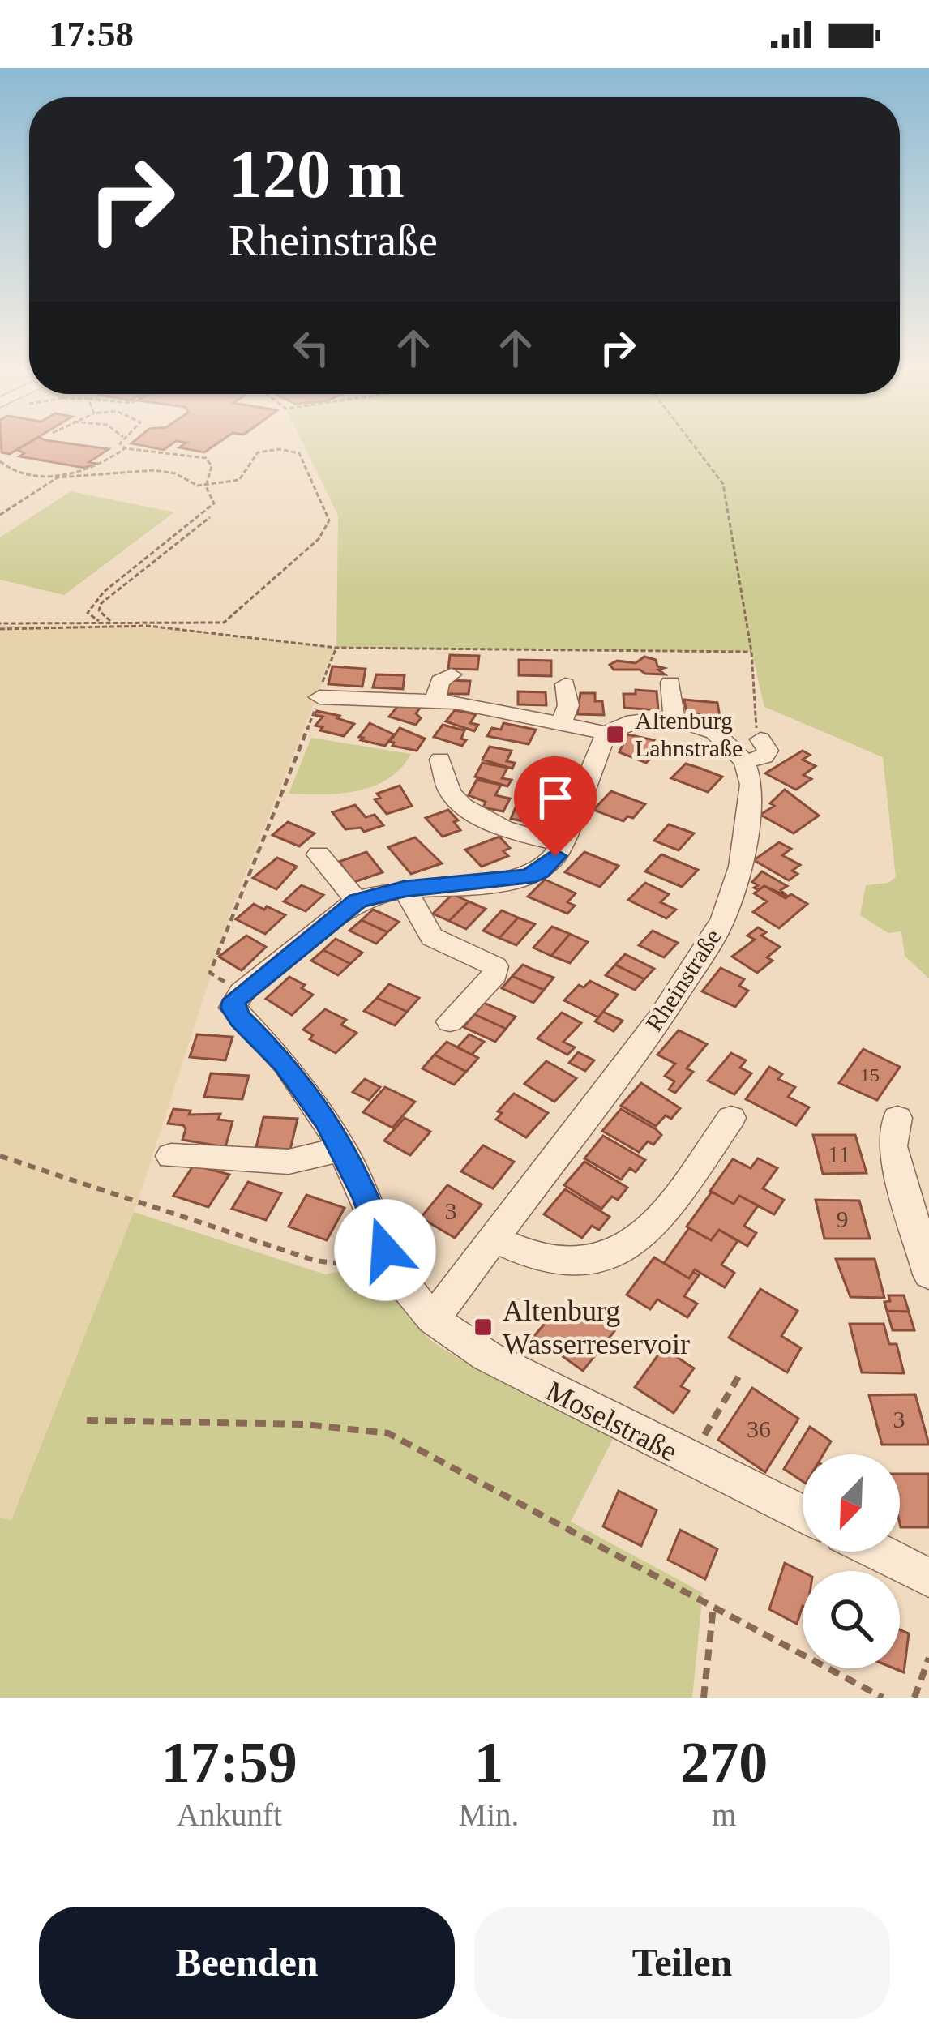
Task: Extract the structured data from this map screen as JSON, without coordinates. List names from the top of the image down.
{
  "streets": {
    "street": ["Rheinstraße", "Moselstraße"]
  },
  "crossings": [
    ["Rheinstraße", "Moselstraße"]
  ],
  "places": {
    "transit": ["Altenburg Lahnstraße", "Altenburg Wasserreservoir"]
  },
  "house_numbers": [
    "15",
    "11",
    "3",
    "9",
    "3",
    "36"
  ],
  "north": "bottom left",
  "page": {
    "status": "17:58",
    "turn": ["120 m", "Rheinstraße"],
    "eta": [
      "17:59",
      "Ankunft",
      "1",
      "Min.",
      "270",
      "m"
    ],
    "buttons": ["Beenden", "Teilen"]
  }
}
